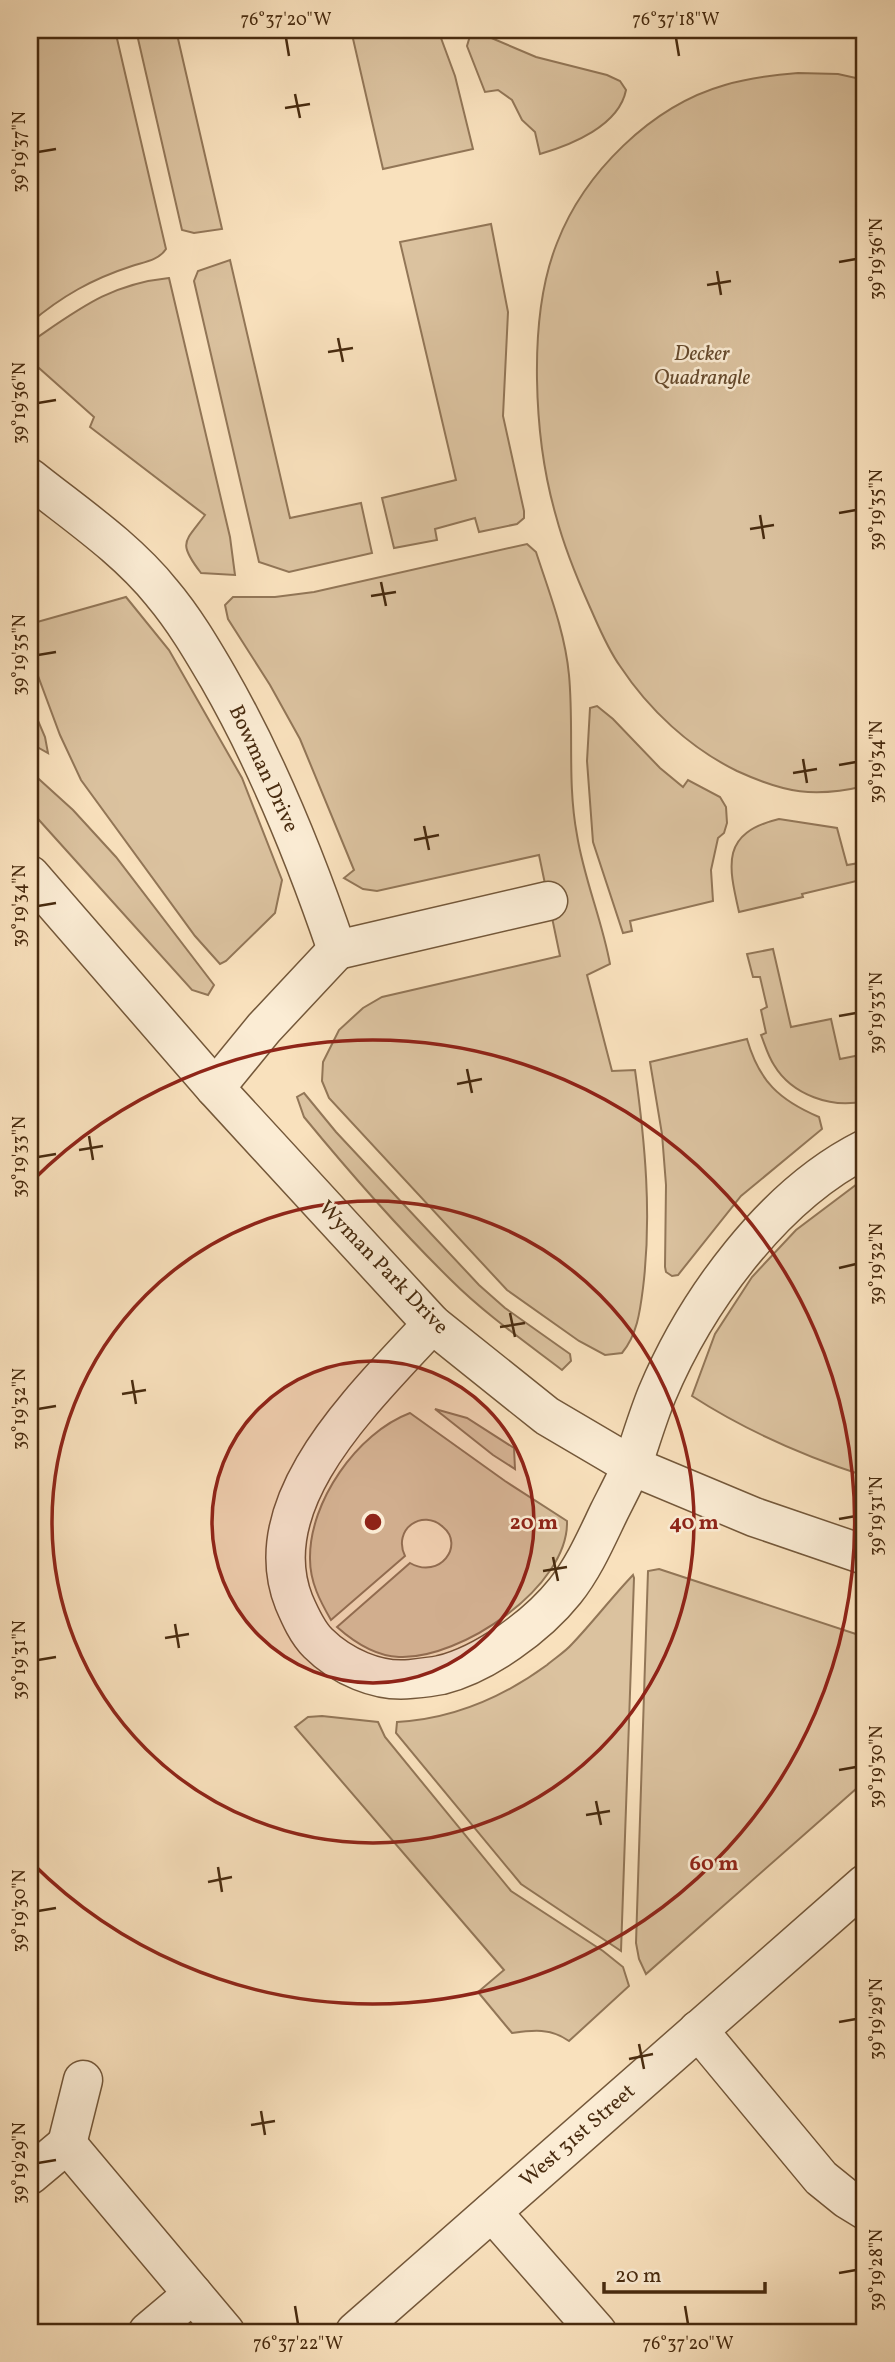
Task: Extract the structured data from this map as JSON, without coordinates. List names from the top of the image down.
{
  "streets": {
    "street": ["Bowman Drive", "Wyman Park Drive", "West 31st Street"]
  },
  "parks": ["Decker Quadrangle"],
  "scale_bar": "20 m",
  "coordinates": [
    "76°37'20\"W",
    "76°37'18\"W",
    "39°19'37\"N",
    "39°19'36\"N",
    "39°19'35\"N",
    "39°19'34\"N",
    "39°19'33\"N",
    "39°19'32\"N",
    "39°19'31\"N",
    "39°19'30\"N",
    "39°19'29\"N",
    "39°19'28\"N",
    "76°37'22\"W"
  ],
  "rings": ["20 m", "40 m", "60 m"]
}
